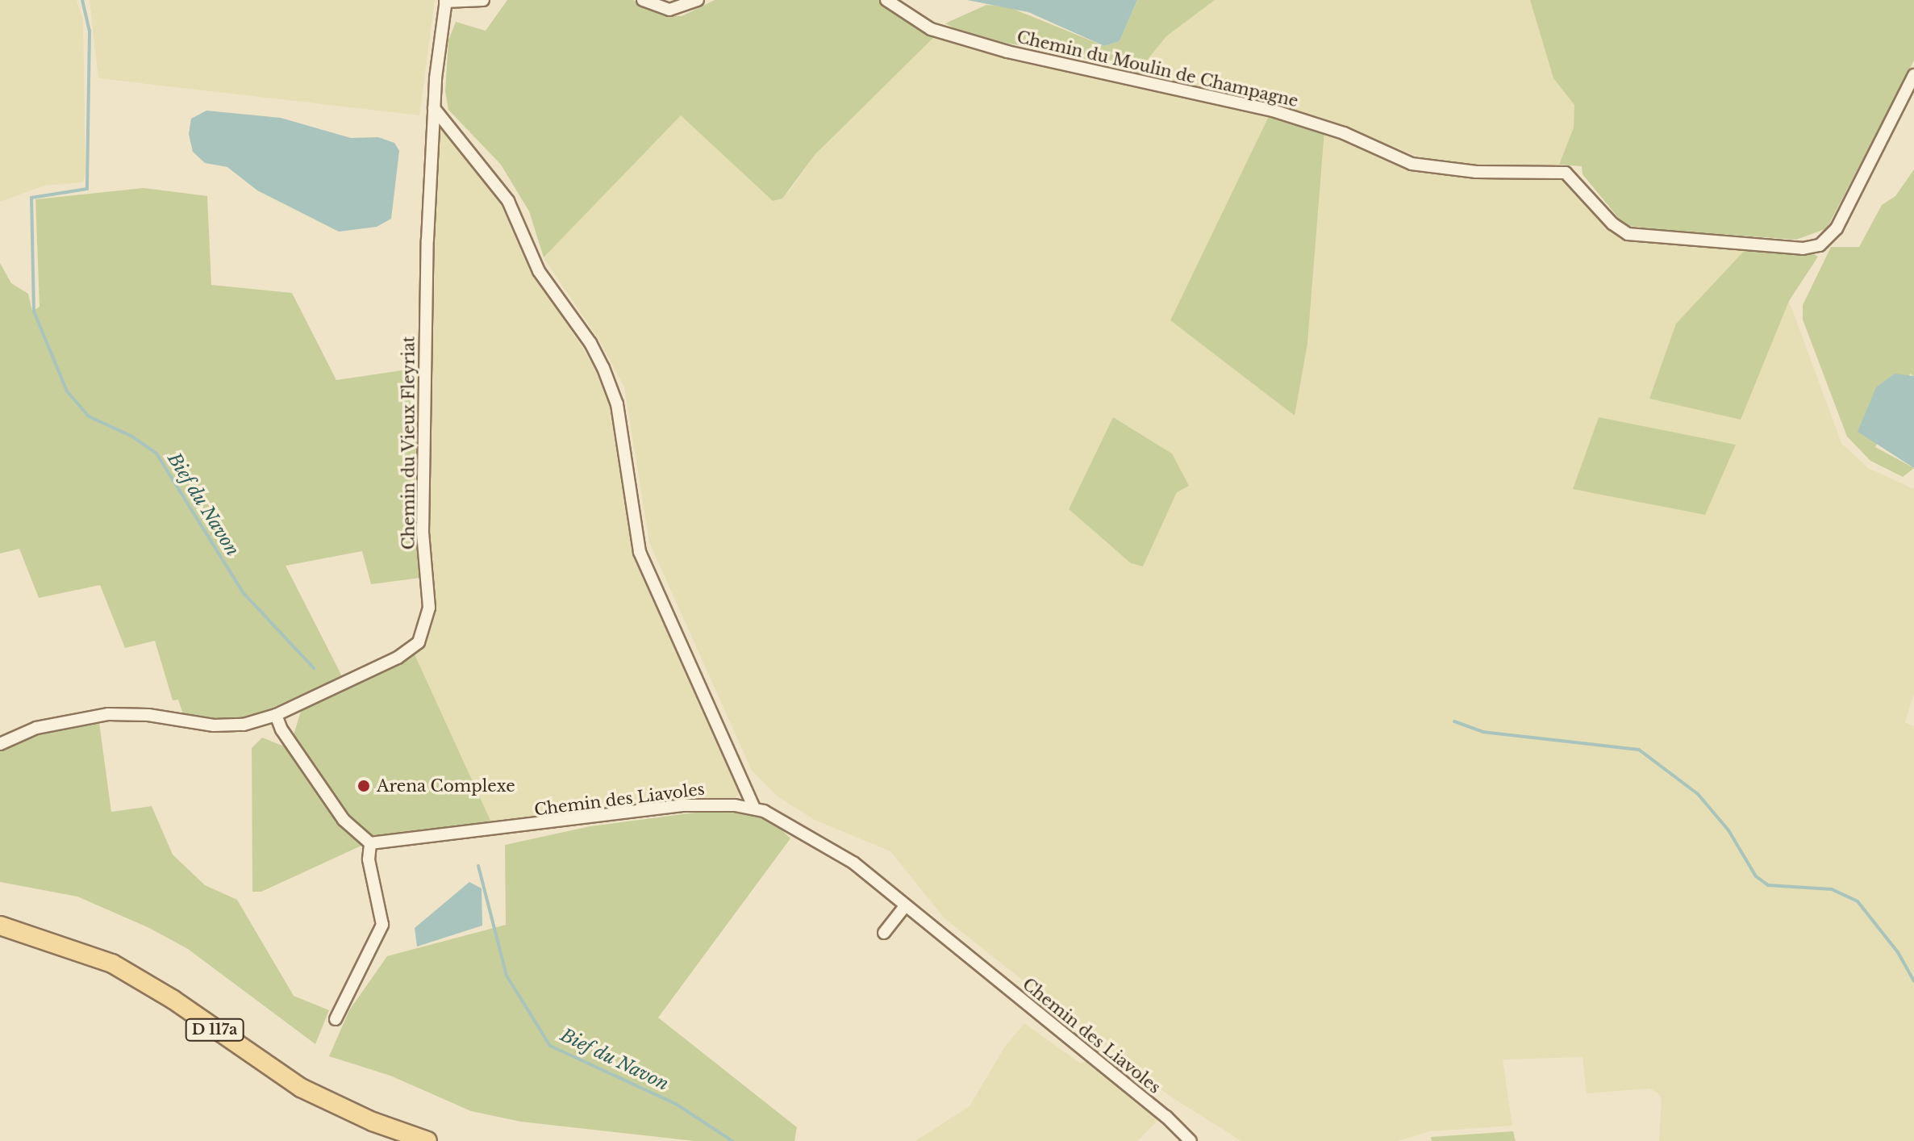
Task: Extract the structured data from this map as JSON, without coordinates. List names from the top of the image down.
{
  "streets": {
    "main road": ["D 117a"],
    "street": ["Chemin du Moulin de Champagne", "Chemin du Vieux Fleyriat", "Chemin des Liavoles"]
  },
  "water": ["Bief du Navon"],
  "places": ["Arena Complexe"]
}
